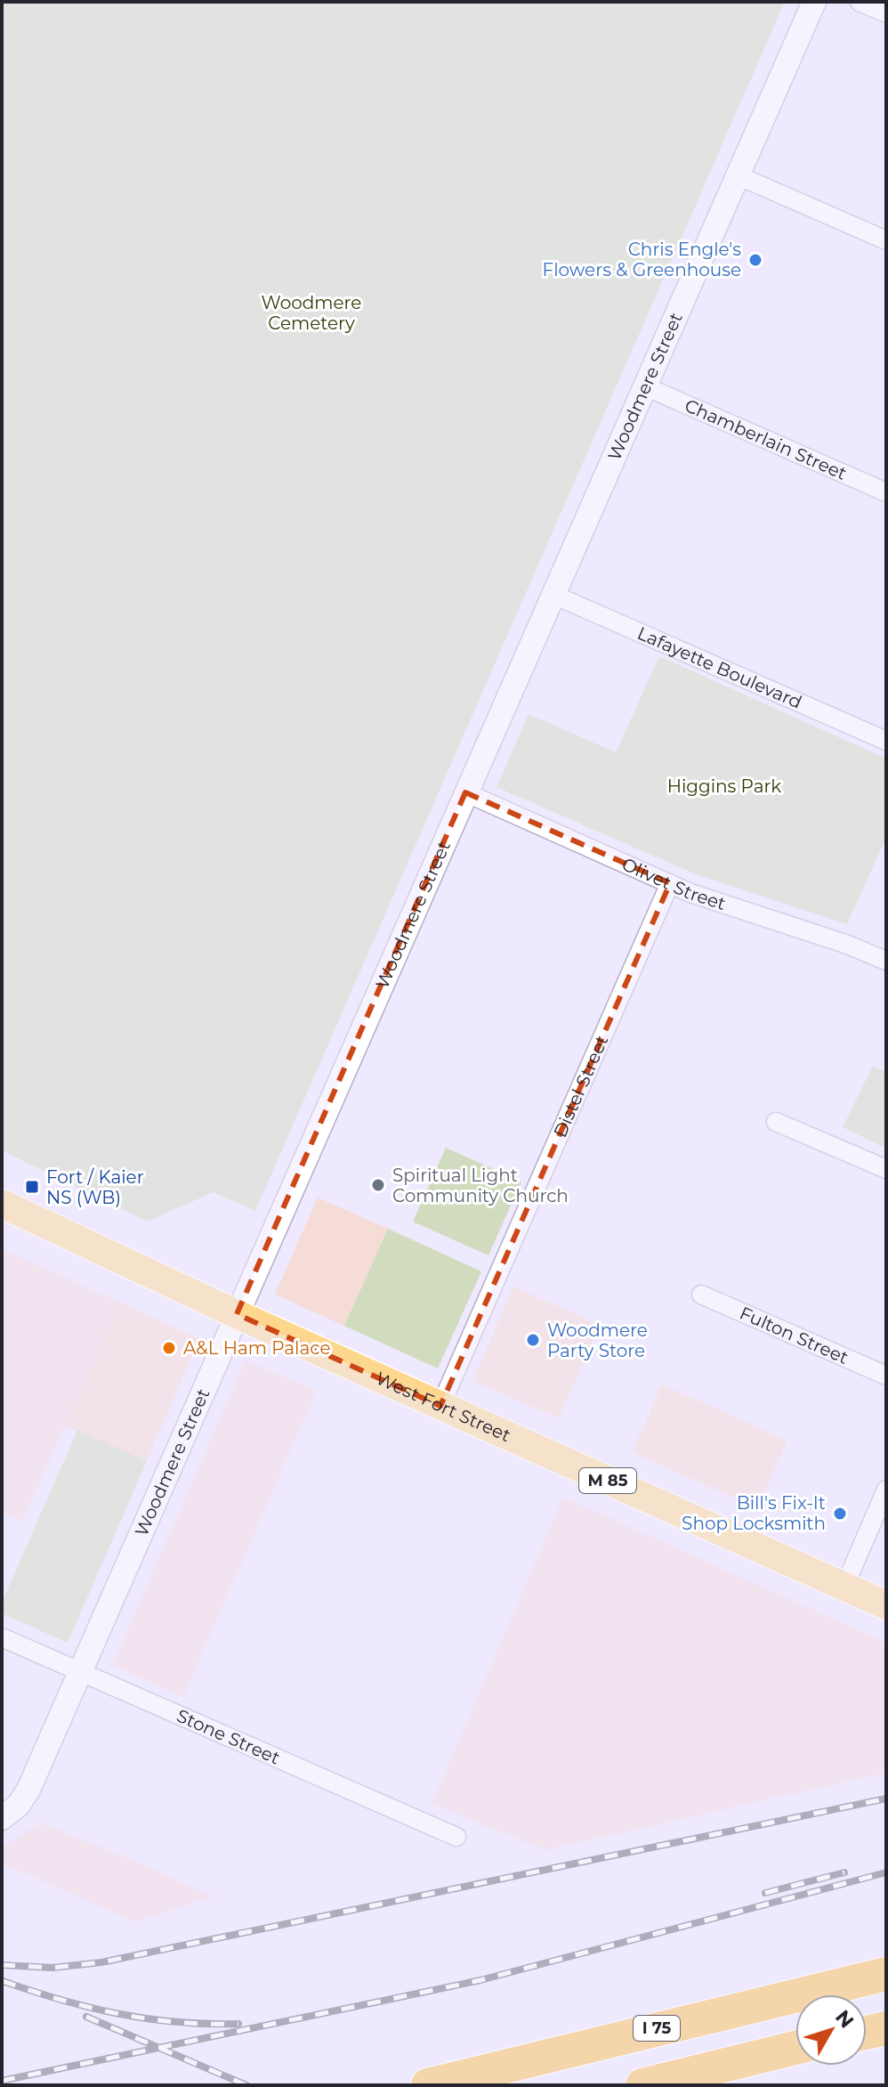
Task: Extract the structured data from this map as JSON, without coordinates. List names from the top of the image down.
{
  "streets": {
    "highway": ["I 75"],
    "main road": ["West Fort Street", "M 85"],
    "street": [
      "Woodmere Street",
      "Chamberlain Street",
      "Lafayette Boulevard",
      "Olivet Street",
      "Distel Street",
      "Fulton Street",
      "Stone Street"
    ]
  },
  "crossings": [
    ["Woodmere Street", "Chamberlain Street"],
    ["Woodmere Street", "Lafayette Boulevard"],
    ["Woodmere Street", "Olivet Street"],
    ["Woodmere Street", "West Fort Street"],
    ["Woodmere Street", "Stone Street"],
    ["Olivet Street", "Distel Street"],
    ["Distel Street", "West Fort Street"]
  ],
  "parks": ["Woodmere Cemetery", "Higgins Park"],
  "places": {
    "other": [
      "Chris Engle's Flowers & Greenhouse",
      "Spiritual Light Community Church",
      "Woodmere Party Store",
      "A&L Ham Palace",
      "Bill's Fix-It Shop Locksmith"
    ],
    "transit": ["Fort / Kaier NS (WB)"]
  },
  "north": "top right"
}
